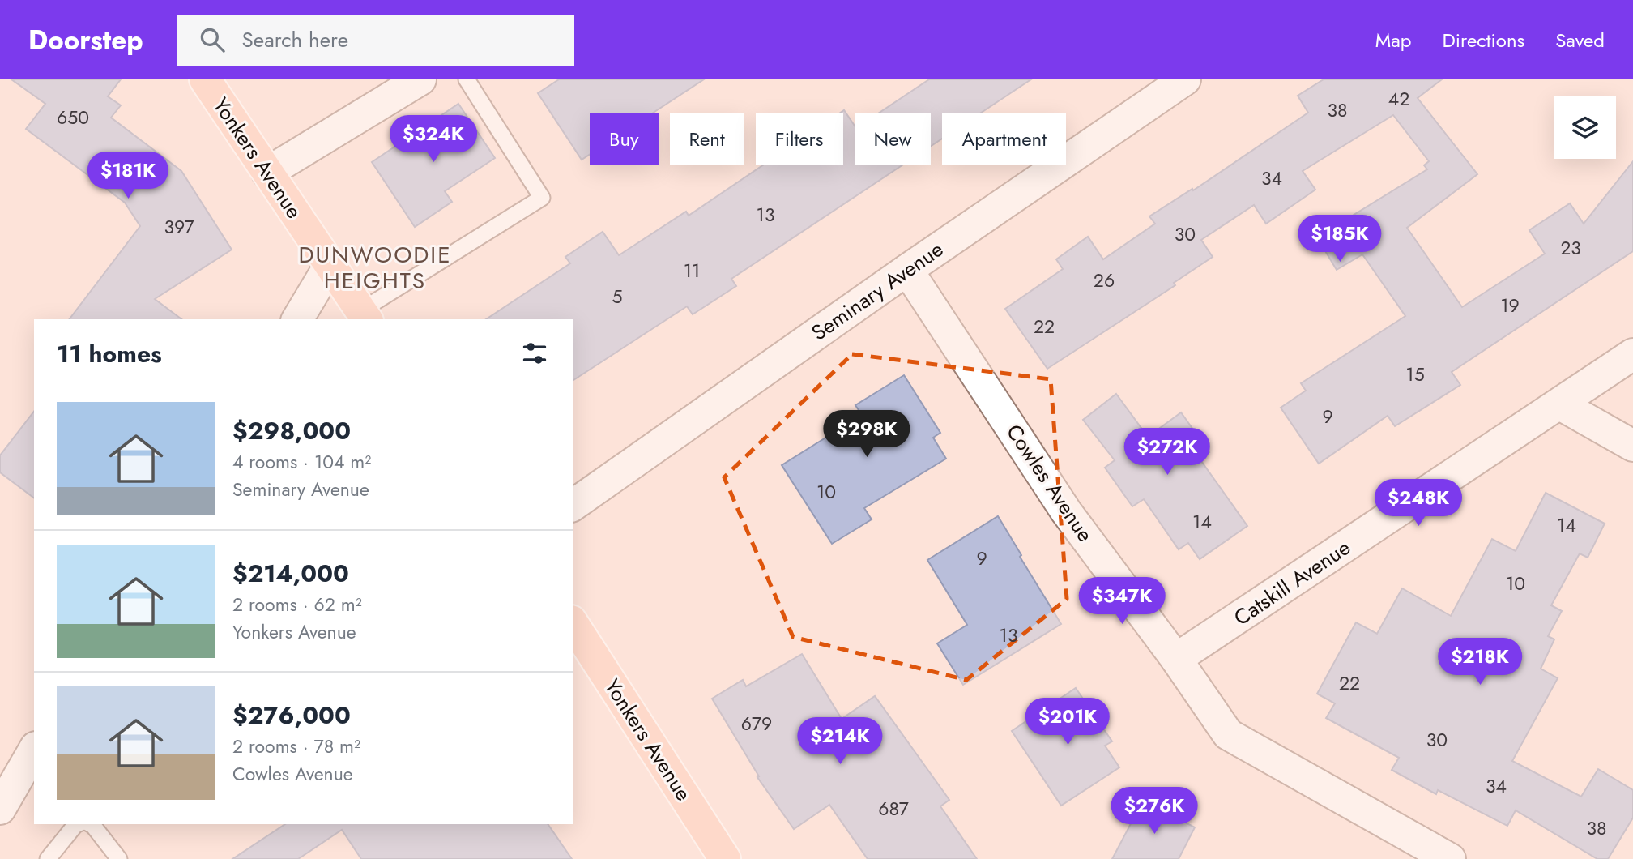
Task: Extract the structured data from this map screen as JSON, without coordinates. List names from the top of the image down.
{
  "streets": {
    "main road": ["Yonkers Avenue"],
    "street": ["Seminary Avenue", "Cowles Avenue", "Catskill Avenue"]
  },
  "crossings": [
    ["Seminary Avenue", "Cowles Avenue"],
    ["Cowles Avenue", "Catskill Avenue"]
  ],
  "districts": ["DUNWOODIE HEIGHTS"],
  "house_numbers": [
    "42",
    "38",
    "650",
    "34",
    "13",
    "397",
    "30",
    "23",
    "11",
    "26",
    "5",
    "19",
    "22",
    "15",
    "9",
    "10",
    "14",
    "14",
    "9",
    "10",
    "13",
    "22",
    "679",
    "30",
    "34",
    "687",
    "38"
  ],
  "page": {
    "header": "Doorstep",
    "search": "Search here",
    "nav": ["Map", "Directions", "Saved"],
    "chip": [
      "Buy",
      "Rent",
      "Filters",
      "New",
      "Apartment"
    ],
    "price": [
      "$324K",
      "$181K",
      "$185K",
      "$298K",
      "$272K",
      "$248K",
      "$347K",
      "$218K",
      "$201K",
      "$214K",
      "$276K"
    ],
    "heading": "11 homes",
    "list": [
      {
        "name": "$298,000",
        "note": "4 rooms · 104 m² · Seminary Avenue"
      },
      {
        "name": "$214,000",
        "note": "2 rooms · 62 m² · Yonkers Avenue"
      },
      {
        "name": "$276,000",
        "note": "2 rooms · 78 m² · Cowles Avenue"
      }
    ]
  }
}
